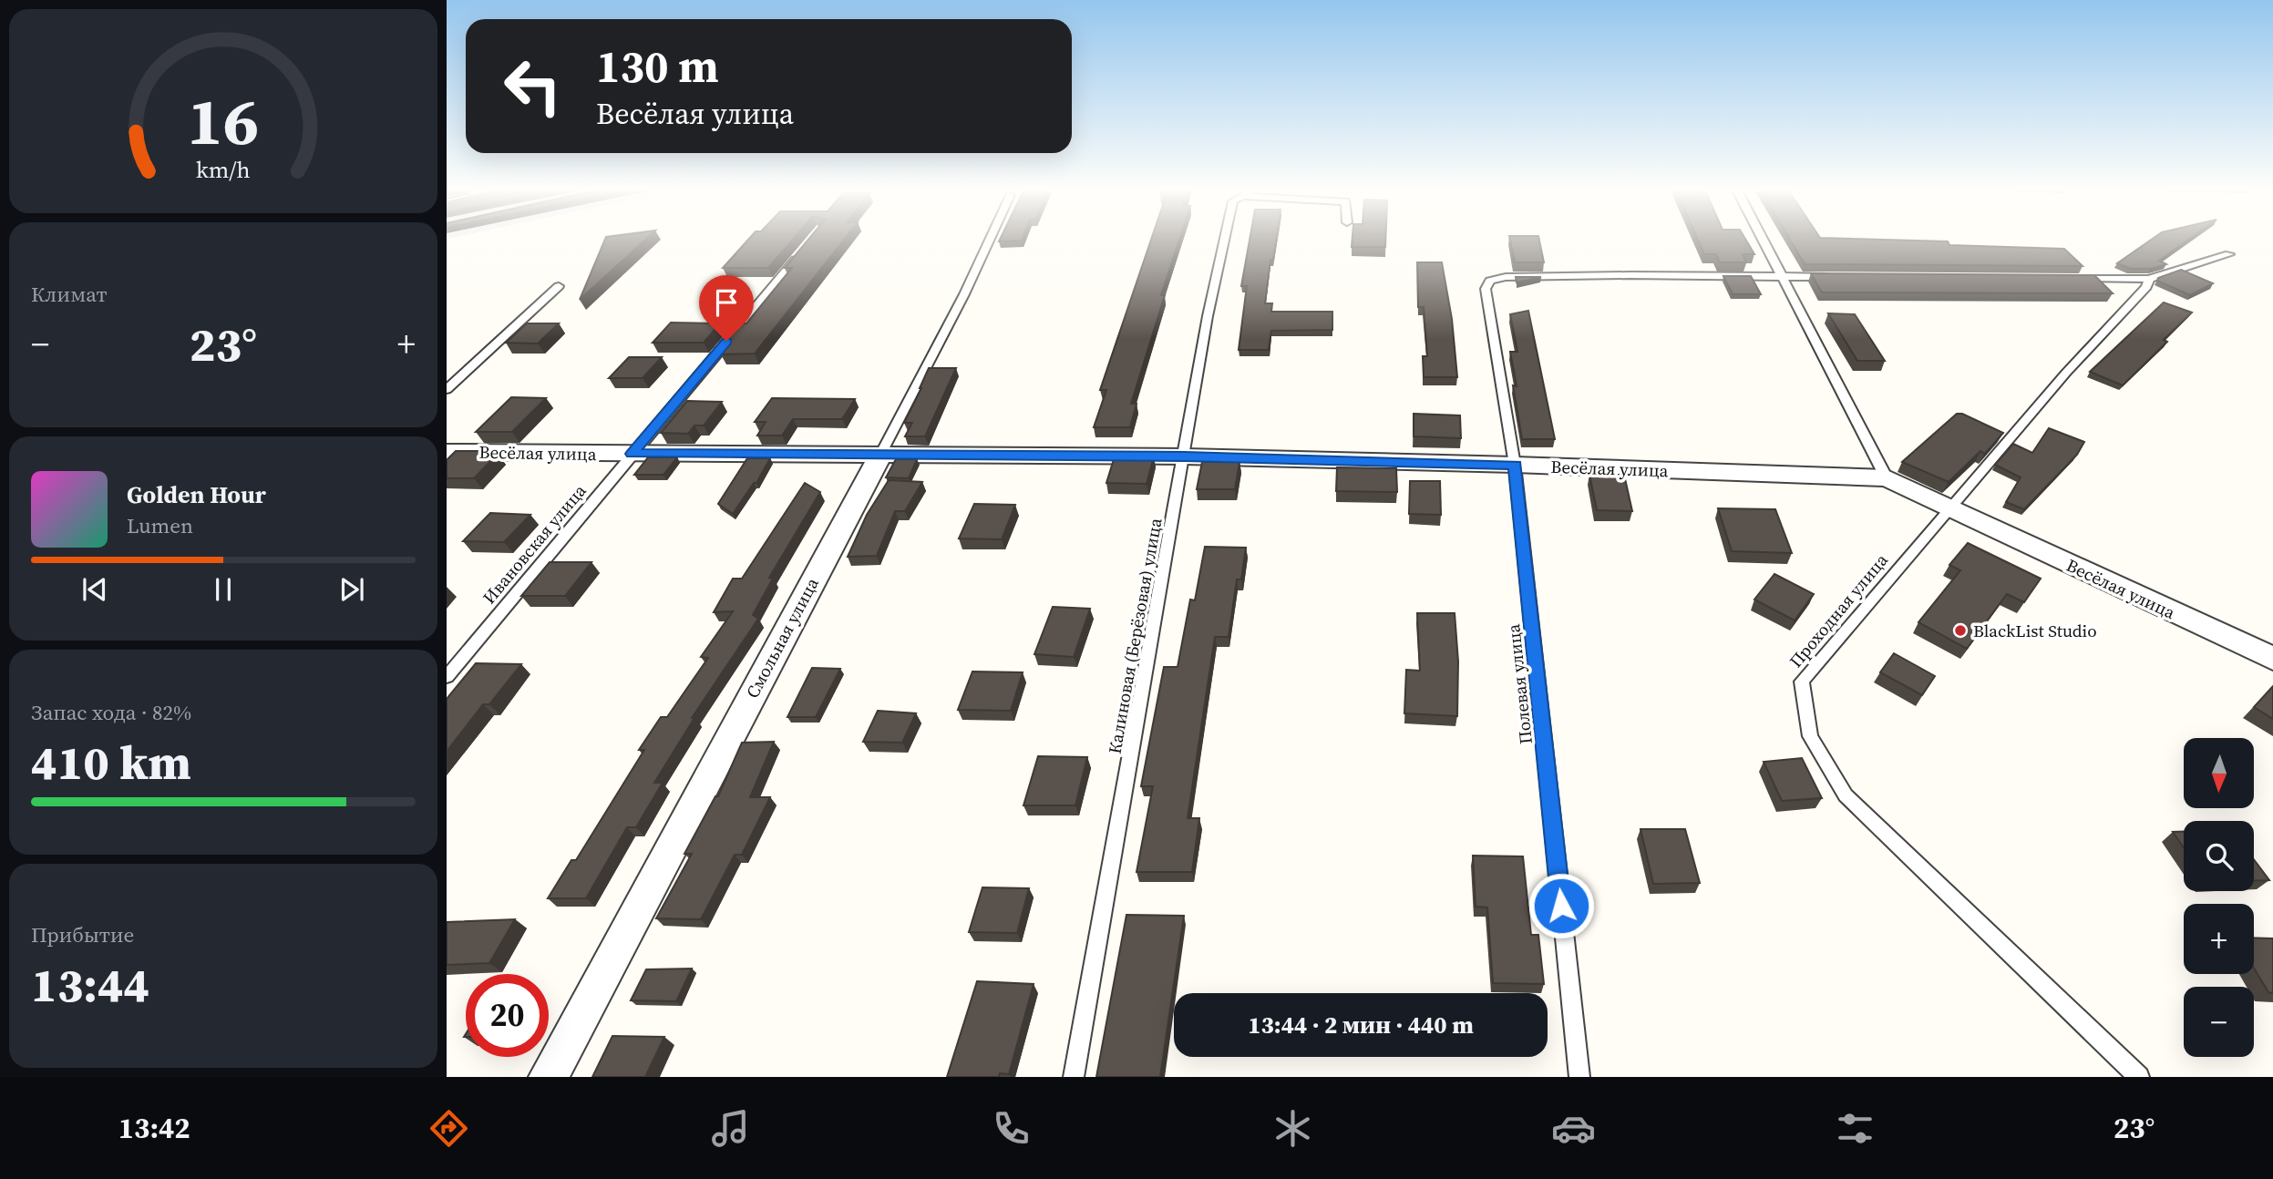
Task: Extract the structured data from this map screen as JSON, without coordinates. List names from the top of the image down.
{
  "streets": {
    "street": ["Весёлая улица", "Смольная улица"],
    "lane": [
      "Ивановская улица",
      "Проходная улица",
      "Калиновая (Берёзовая) улица",
      "Полевая улица"
    ]
  },
  "crossings": [
    ["Весёлая улица", "Ивановская улица"],
    ["Весёлая улица", "Проходная улица"],
    ["Весёлая улица", "Калиновая (Берёзовая) улица"],
    ["Весёлая улица", "Смольная улица"],
    ["Весёлая улица", "Полевая улица"]
  ],
  "places": ["BlackList Studio"],
  "north": "bottom",
  "page": {
    "turn": ["130 m", "Весёлая улица"],
    "tile": [
      "Климат",
      ["Запас хода · 82%", "410 km"],
      ["Прибытие", "13:44"]
    ],
    "heat": ["−", "23°", "+"],
    "song": ["Golden Hour", "Lumen"],
    "map_buttons": ["+", "−"],
    "limit": "20",
    "trip": "13:44 · 2 мин · 440 m",
    "tabs": ["13:42", "23°"],
    "gauge": ["16", "km/h"]
  }
}
